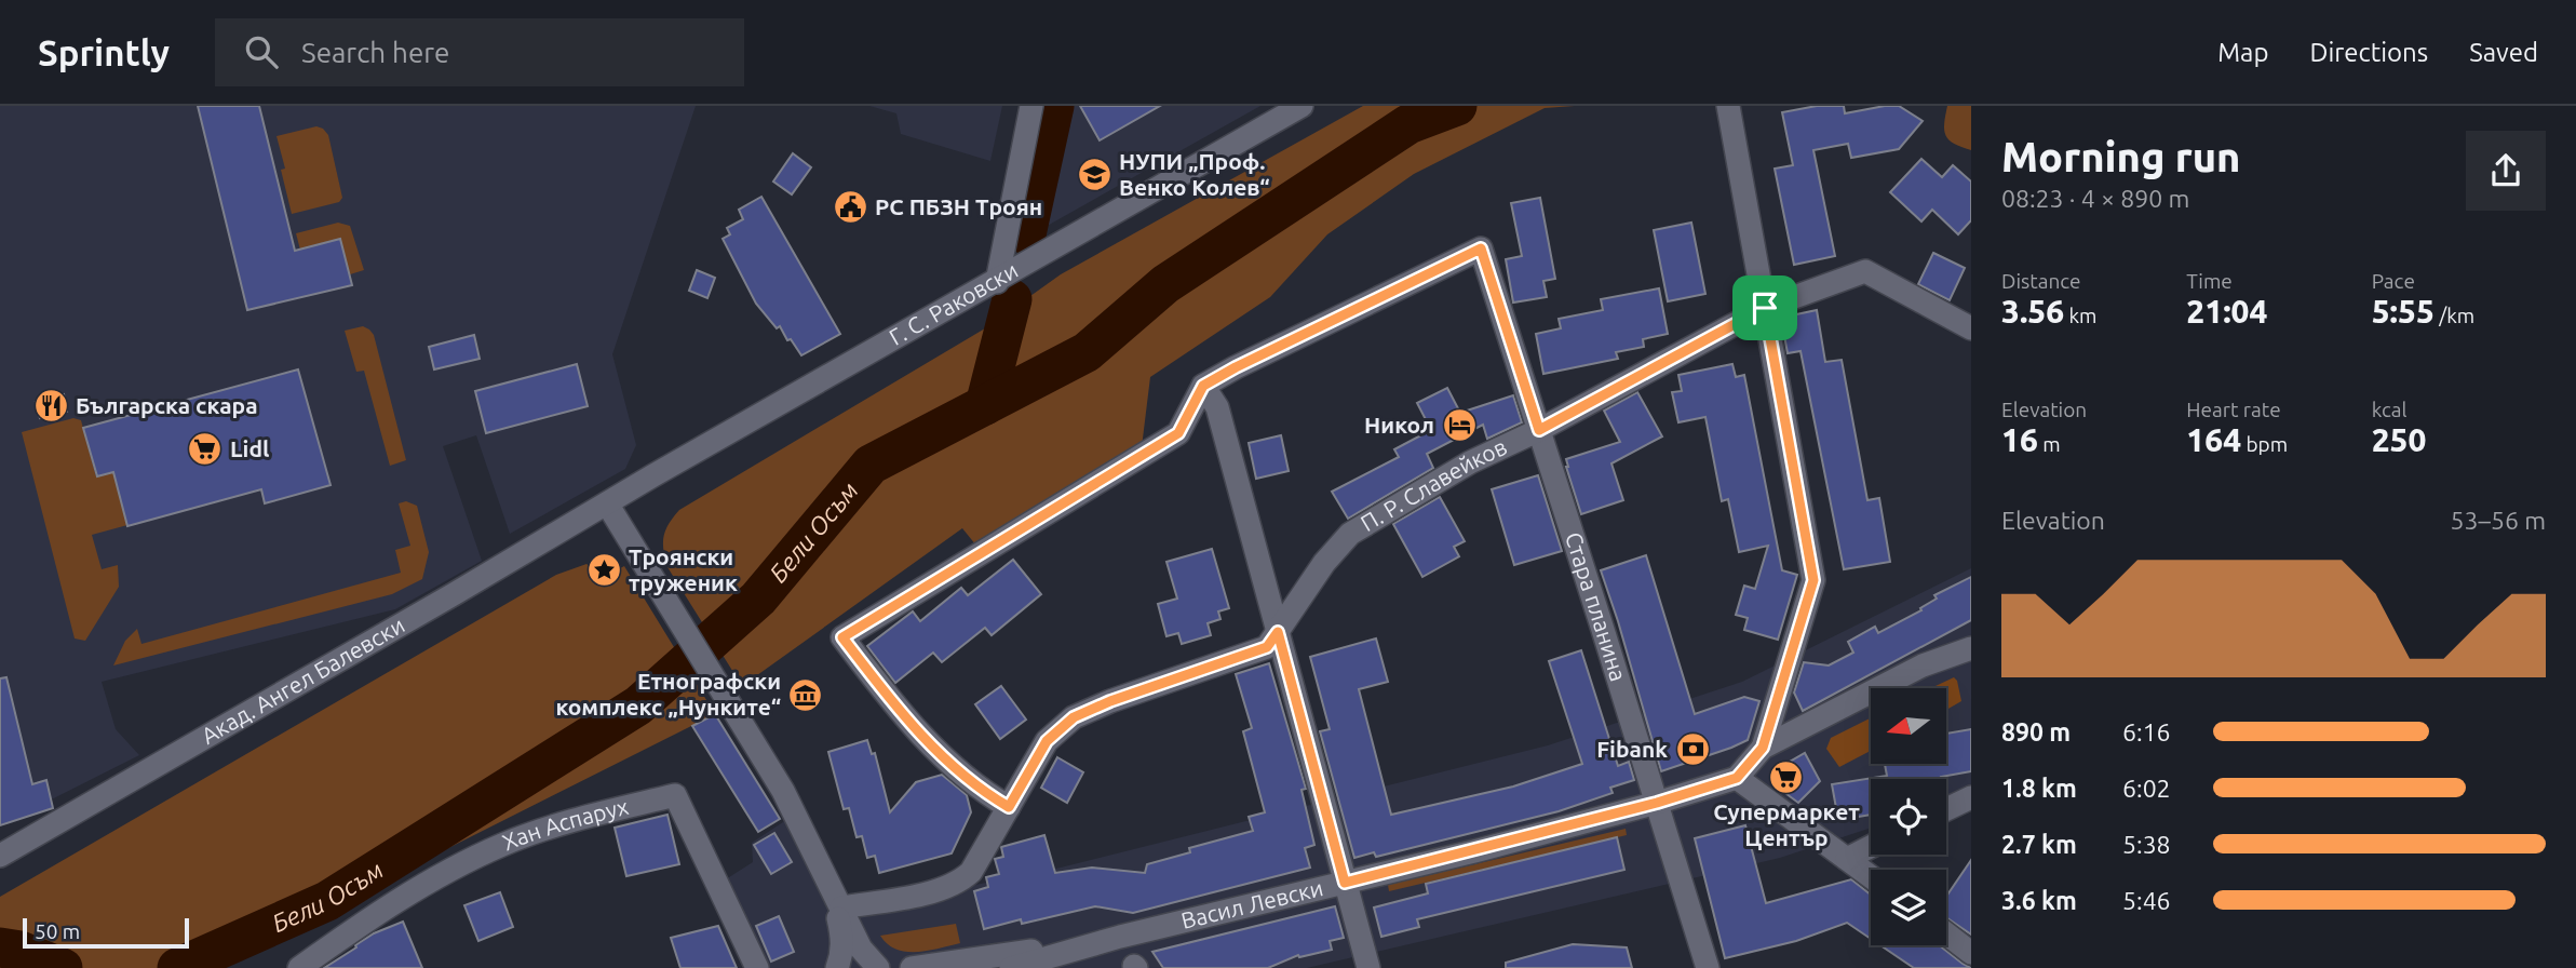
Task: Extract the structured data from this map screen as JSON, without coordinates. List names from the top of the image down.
{
  "streets": {
    "street": [
      "Г. С. Раковски",
      "П. Р. Славейков",
      "Стара планина",
      "Акад. Ангел Балевски",
      "Хан Аспарух",
      "Васил Левски"
    ]
  },
  "crossings": [
    ["Г. С. Раковски", "Акад. Ангел Балевски"],
    ["П. Р. Славейков", "Стара планина"],
    ["Стара планина", "Васил Левски"]
  ],
  "water": ["Бели Осъм"],
  "places": {
    "school or university": ["НУПИ „Проф. Венко Колев“"],
    "public building": ["РС ПБЗН Троян"],
    "restaurant": ["Българска скара"],
    "hotel": ["Никол"],
    "supermarket": ["Lidl", "Супермаркет Център"],
    "place": ["Троянски труженик"],
    "museum": ["Етнографски комплекс „Нунките“"],
    "bank": ["Fibank"]
  },
  "scale_bar": "50 m",
  "north": "left",
  "page": {
    "header": "Sprintly",
    "search": "Search here",
    "nav": ["Map", "Directions", "Saved"],
    "heading": ["Morning run", "08:23 · 4 × 890 m"],
    "stats": [
      ["Distance", "3.56 km"],
      ["Time", "21:04"],
      ["Pace", "5:55 /km"],
      ["Elevation", "16 m"],
      ["Heart rate", "164 bpm"],
      ["kcal", "250"]
    ],
    "chart": ["Elevation", "53–56 m"],
    "list": [
      {
        "name": "890 m",
        "note": "6:16"
      },
      {
        "name": "1.8 km",
        "note": "6:02"
      },
      {
        "name": "2.7 km",
        "note": "5:38"
      },
      {
        "name": "3.6 km",
        "note": "5:46"
      }
    ],
    "scale": "50 m"
  }
}
